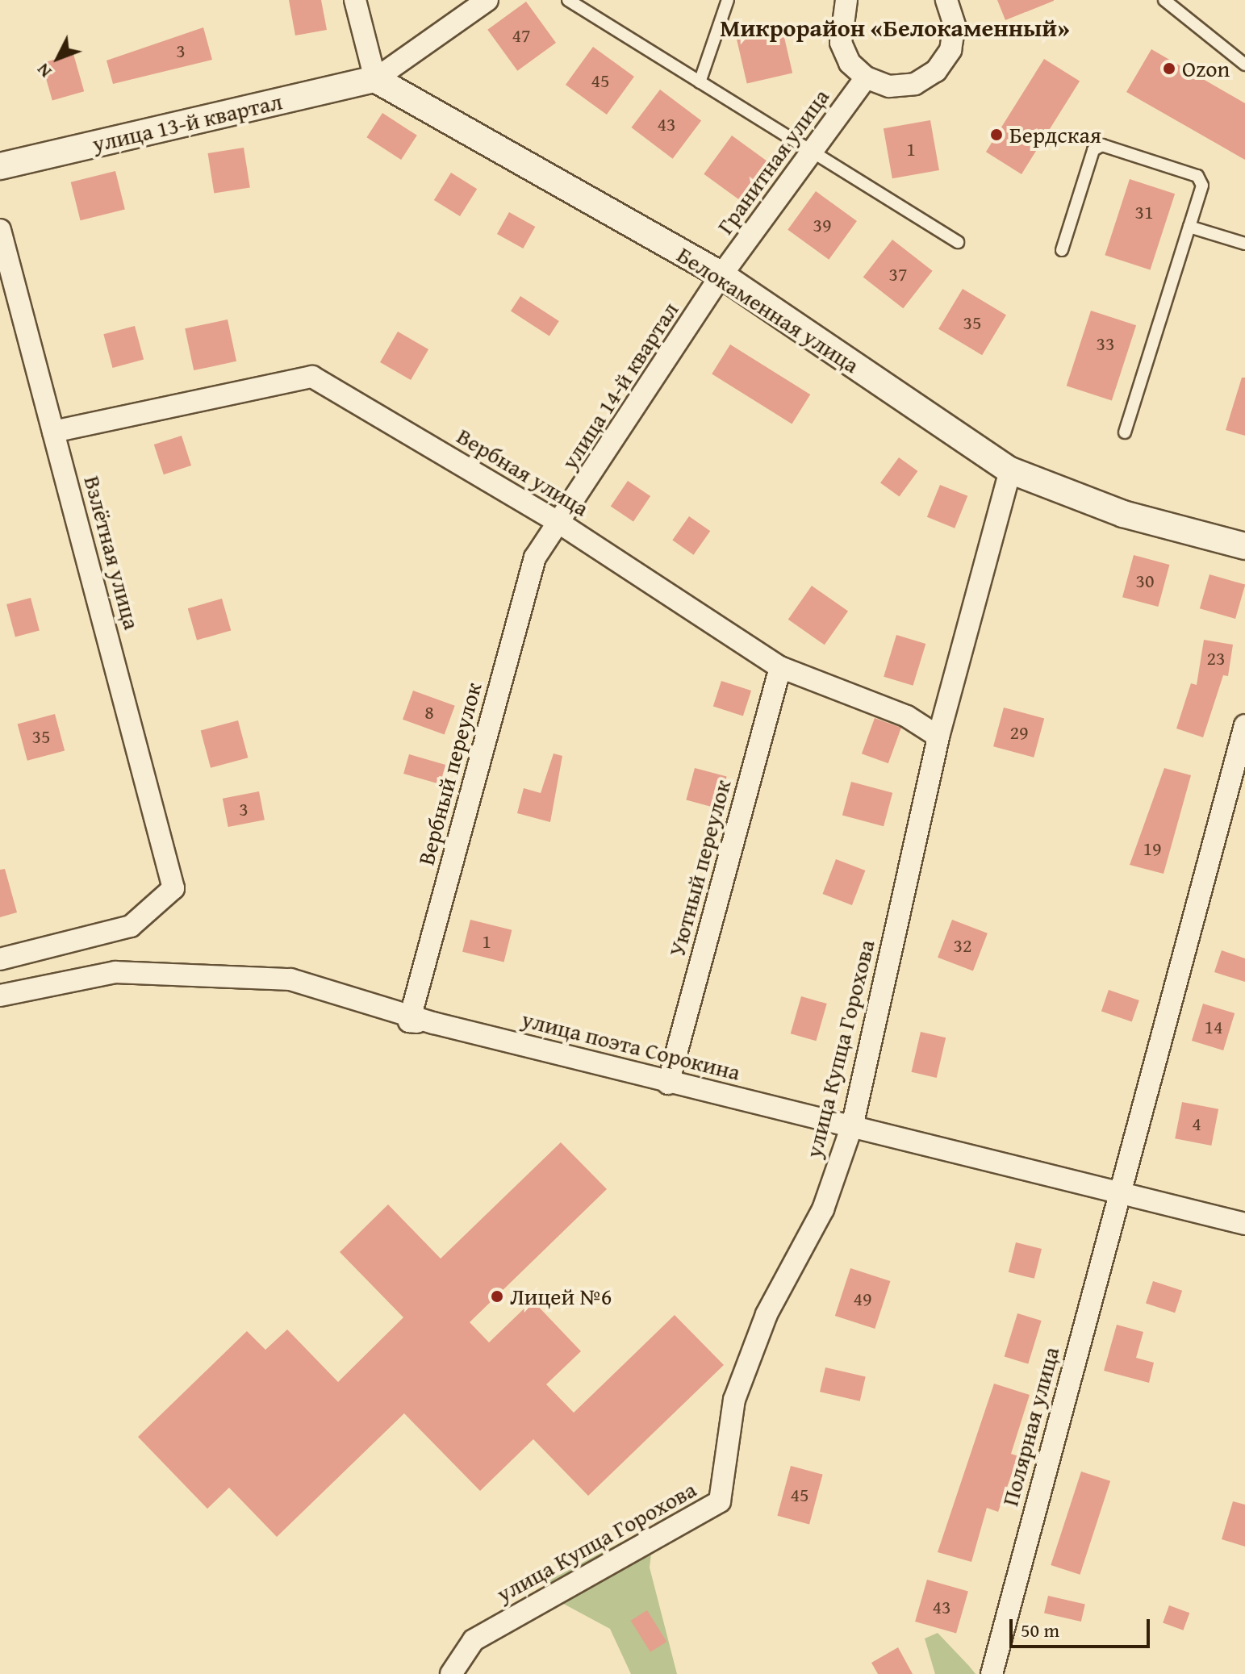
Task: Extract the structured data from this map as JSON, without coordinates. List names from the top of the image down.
{
  "streets": {
    "street": [
      "улица 13-й квартал",
      "Гранитная улица",
      "Белокаменная улица",
      "улица 14-й квартал",
      "Вербная улица",
      "Взлётная улица",
      "Вербный переулок",
      "Уютный переулок",
      "улица поэта Сорокина",
      "улица Купца Горохова",
      "Полярная улица"
    ]
  },
  "crossings": [
    ["улица 13-й квартал", "Белокаменная улица"],
    ["Гранитная улица", "Белокаменная улица"],
    ["Гранитная улица", "улица 14-й квартал"],
    ["Белокаменная улица", "улица 14-й квартал"],
    ["Белокаменная улица", "улица Купца Горохова"],
    ["улица 14-й квартал", "Вербная улица"],
    ["улица 14-й квартал", "Вербный переулок"],
    ["Вербная улица", "Взлётная улица"],
    ["Вербная улица", "Вербный переулок"],
    ["Вербная улица", "Уютный переулок"],
    ["Вербная улица", "улица Купца Горохова"],
    ["Вербный переулок", "улица поэта Сорокина"],
    ["Уютный переулок", "улица поэта Сорокина"],
    ["улица поэта Сорокина", "улица Купца Горохова"],
    ["улица поэта Сорокина", "Полярная улица"]
  ],
  "districts": ["Микрорайон «Белокаменный»"],
  "places": ["Ozon", "Бердская", "Лицей №6"],
  "house_numbers": [
    "47",
    "3",
    "45",
    "43",
    "1",
    "31",
    "39",
    "37",
    "35",
    "33",
    "30",
    "23",
    "8",
    "29",
    "35",
    "3",
    "19",
    "1",
    "32",
    "14",
    "4",
    "49",
    "45",
    "43"
  ],
  "scale_bar": "50 m",
  "north": "bottom left"
}
